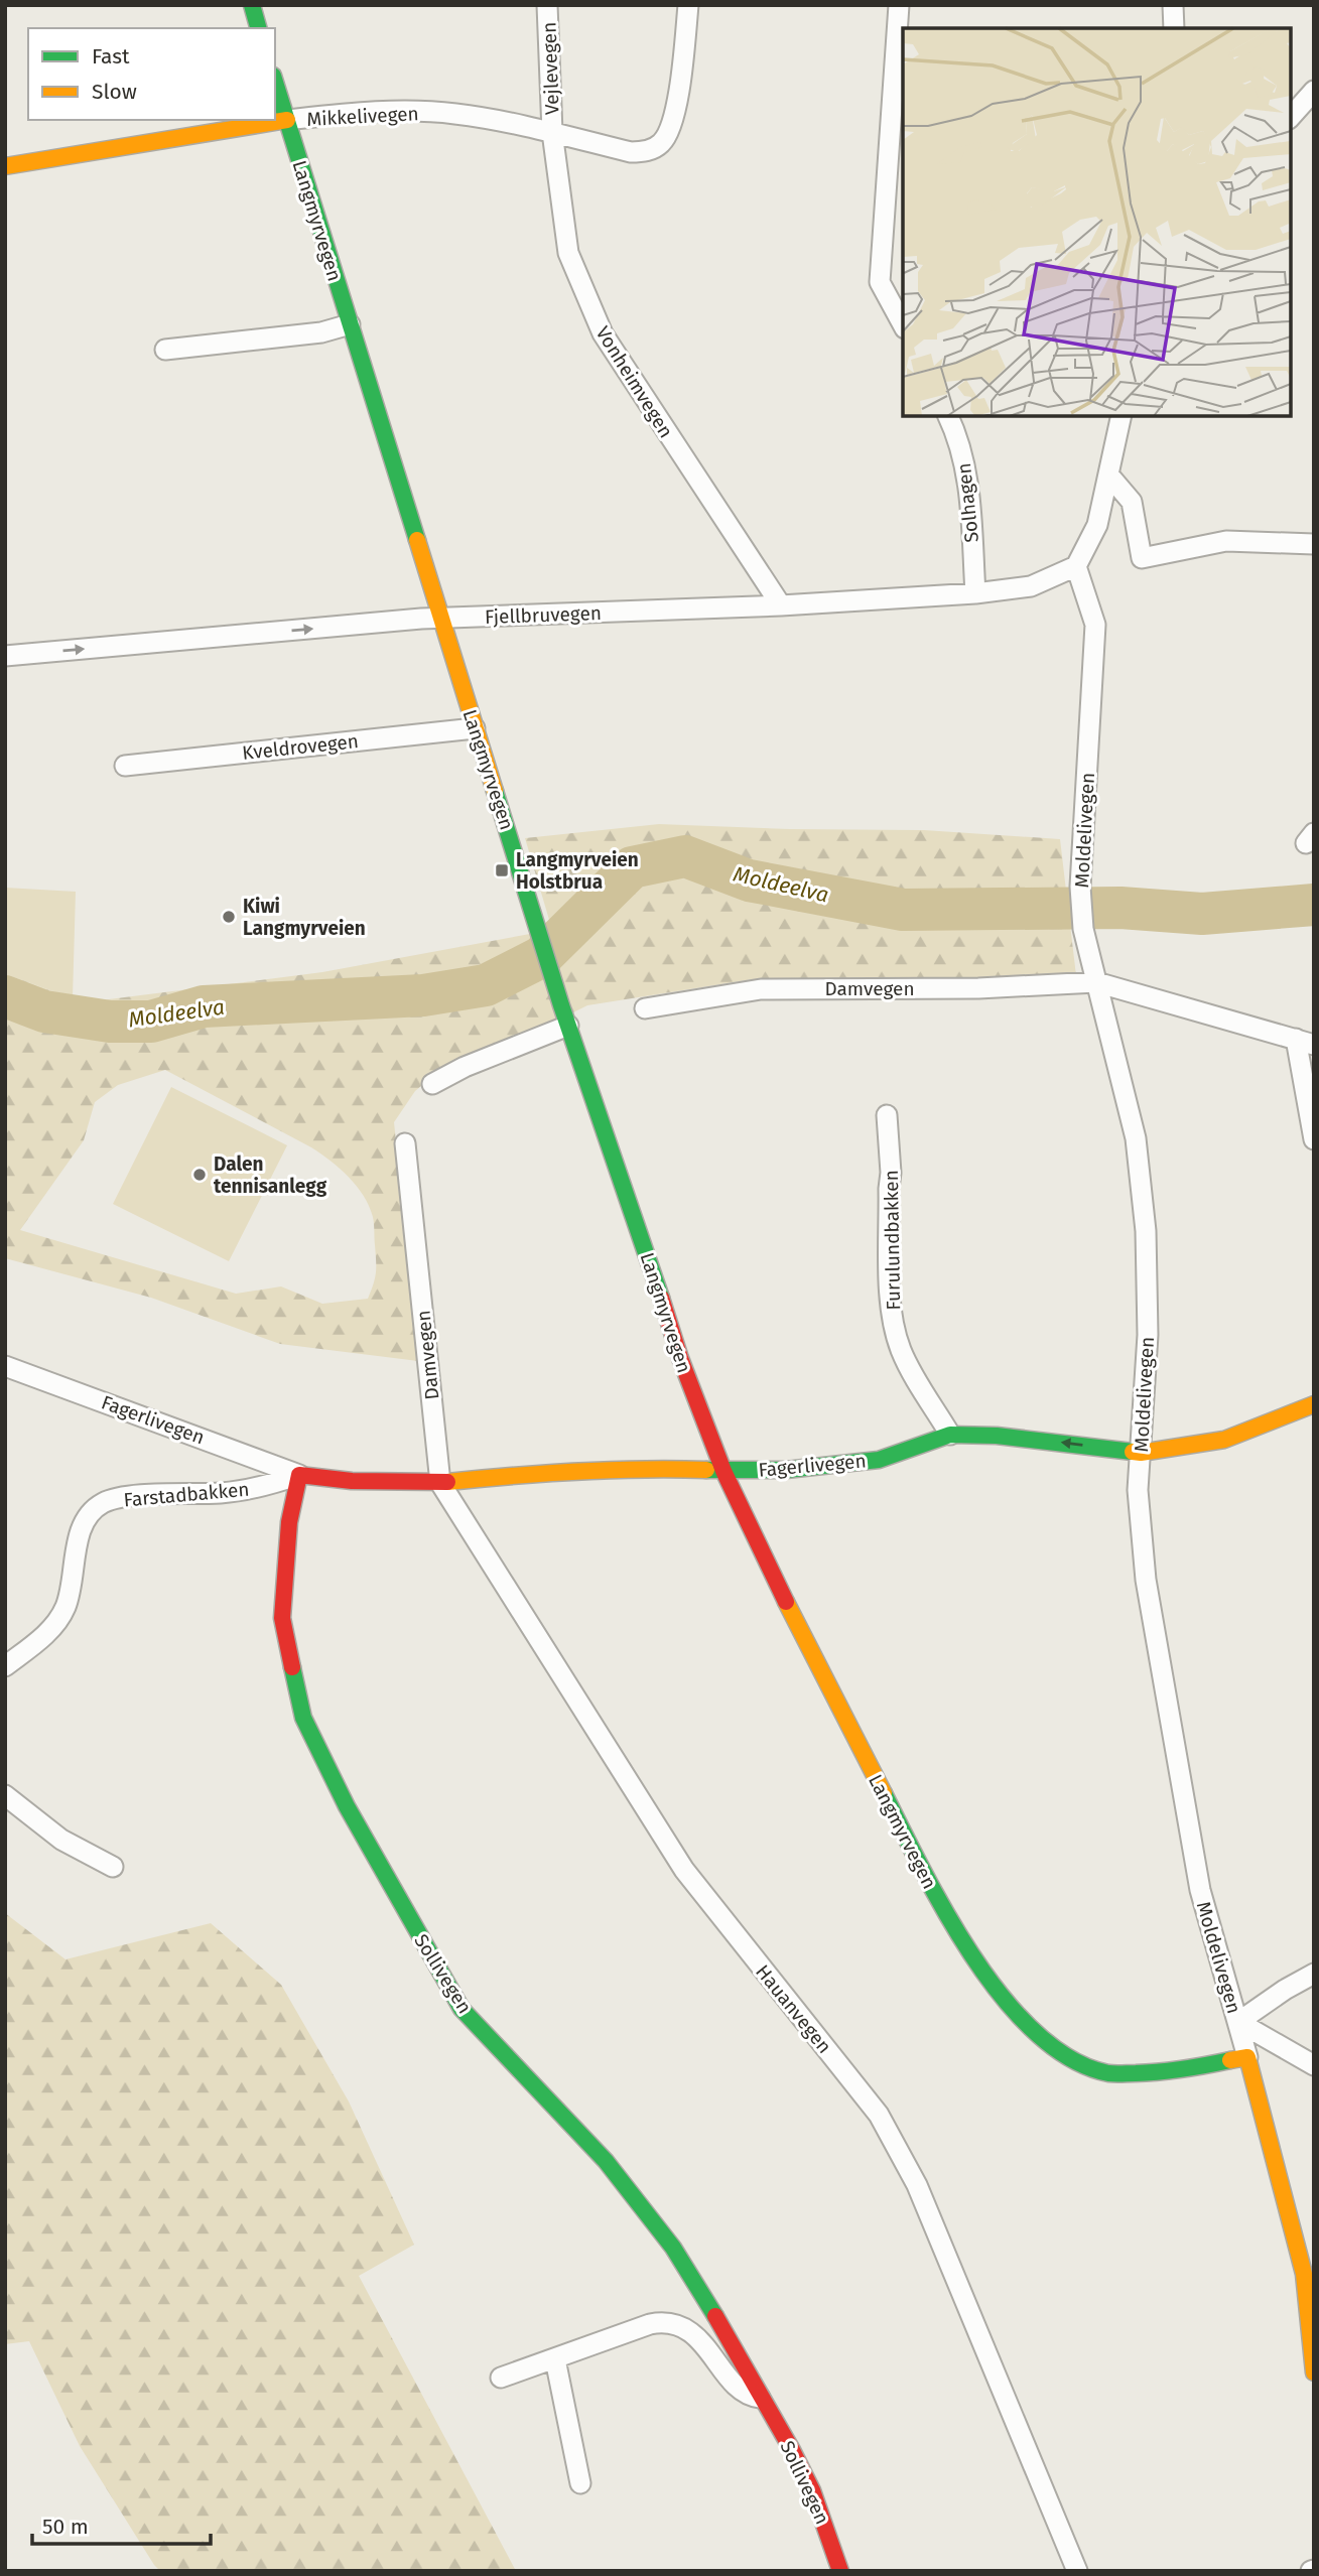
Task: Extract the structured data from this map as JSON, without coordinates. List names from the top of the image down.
{
  "streets": {
    "main road": [
      "Mikkelivegen",
      "Langmyrvegen",
      "Moldelivegen",
      "Fagerlivegen",
      "Sollivegen"
    ],
    "street": [
      "Vejlevegen",
      "Vonheimvegen",
      "Solhagen",
      "Fjellbruvegen",
      "Kveldrovegen",
      "Damvegen",
      "Furulundbakken",
      "Farstadbakken",
      "Hauanvegen"
    ]
  },
  "crossings": [
    ["Vejlevegen", "Mikkelivegen"],
    ["Vejlevegen", "Vonheimvegen"],
    ["Mikkelivegen", "Langmyrvegen"],
    ["Mikkelivegen", "Vonheimvegen"],
    ["Langmyrvegen", "Fjellbruvegen"],
    ["Langmyrvegen", "Kveldrovegen"],
    ["Langmyrvegen", "Moldelivegen"],
    ["Langmyrvegen", "Fagerlivegen"],
    ["Vonheimvegen", "Fjellbruvegen"],
    ["Solhagen", "Fjellbruvegen"],
    ["Fjellbruvegen", "Moldelivegen"],
    ["Moldelivegen", "Damvegen"],
    ["Moldelivegen", "Fagerlivegen"],
    ["Damvegen", "Fagerlivegen"],
    ["Damvegen", "Hauanvegen"],
    ["Furulundbakken", "Fagerlivegen"],
    ["Fagerlivegen", "Farstadbakken"],
    ["Fagerlivegen", "Sollivegen"],
    ["Fagerlivegen", "Hauanvegen"],
    ["Farstadbakken", "Sollivegen"]
  ],
  "one_way": ["Fjellbruvegen"],
  "water": ["Moldeelva"],
  "places": {
    "transit": ["Langmyrveien Holstbrua"],
    "other": ["Kiwi Langmyrveien", "Dalen tennisanlegg"]
  },
  "legend": ["Fast", "Slow"],
  "scale_bar": "50 m"
}
